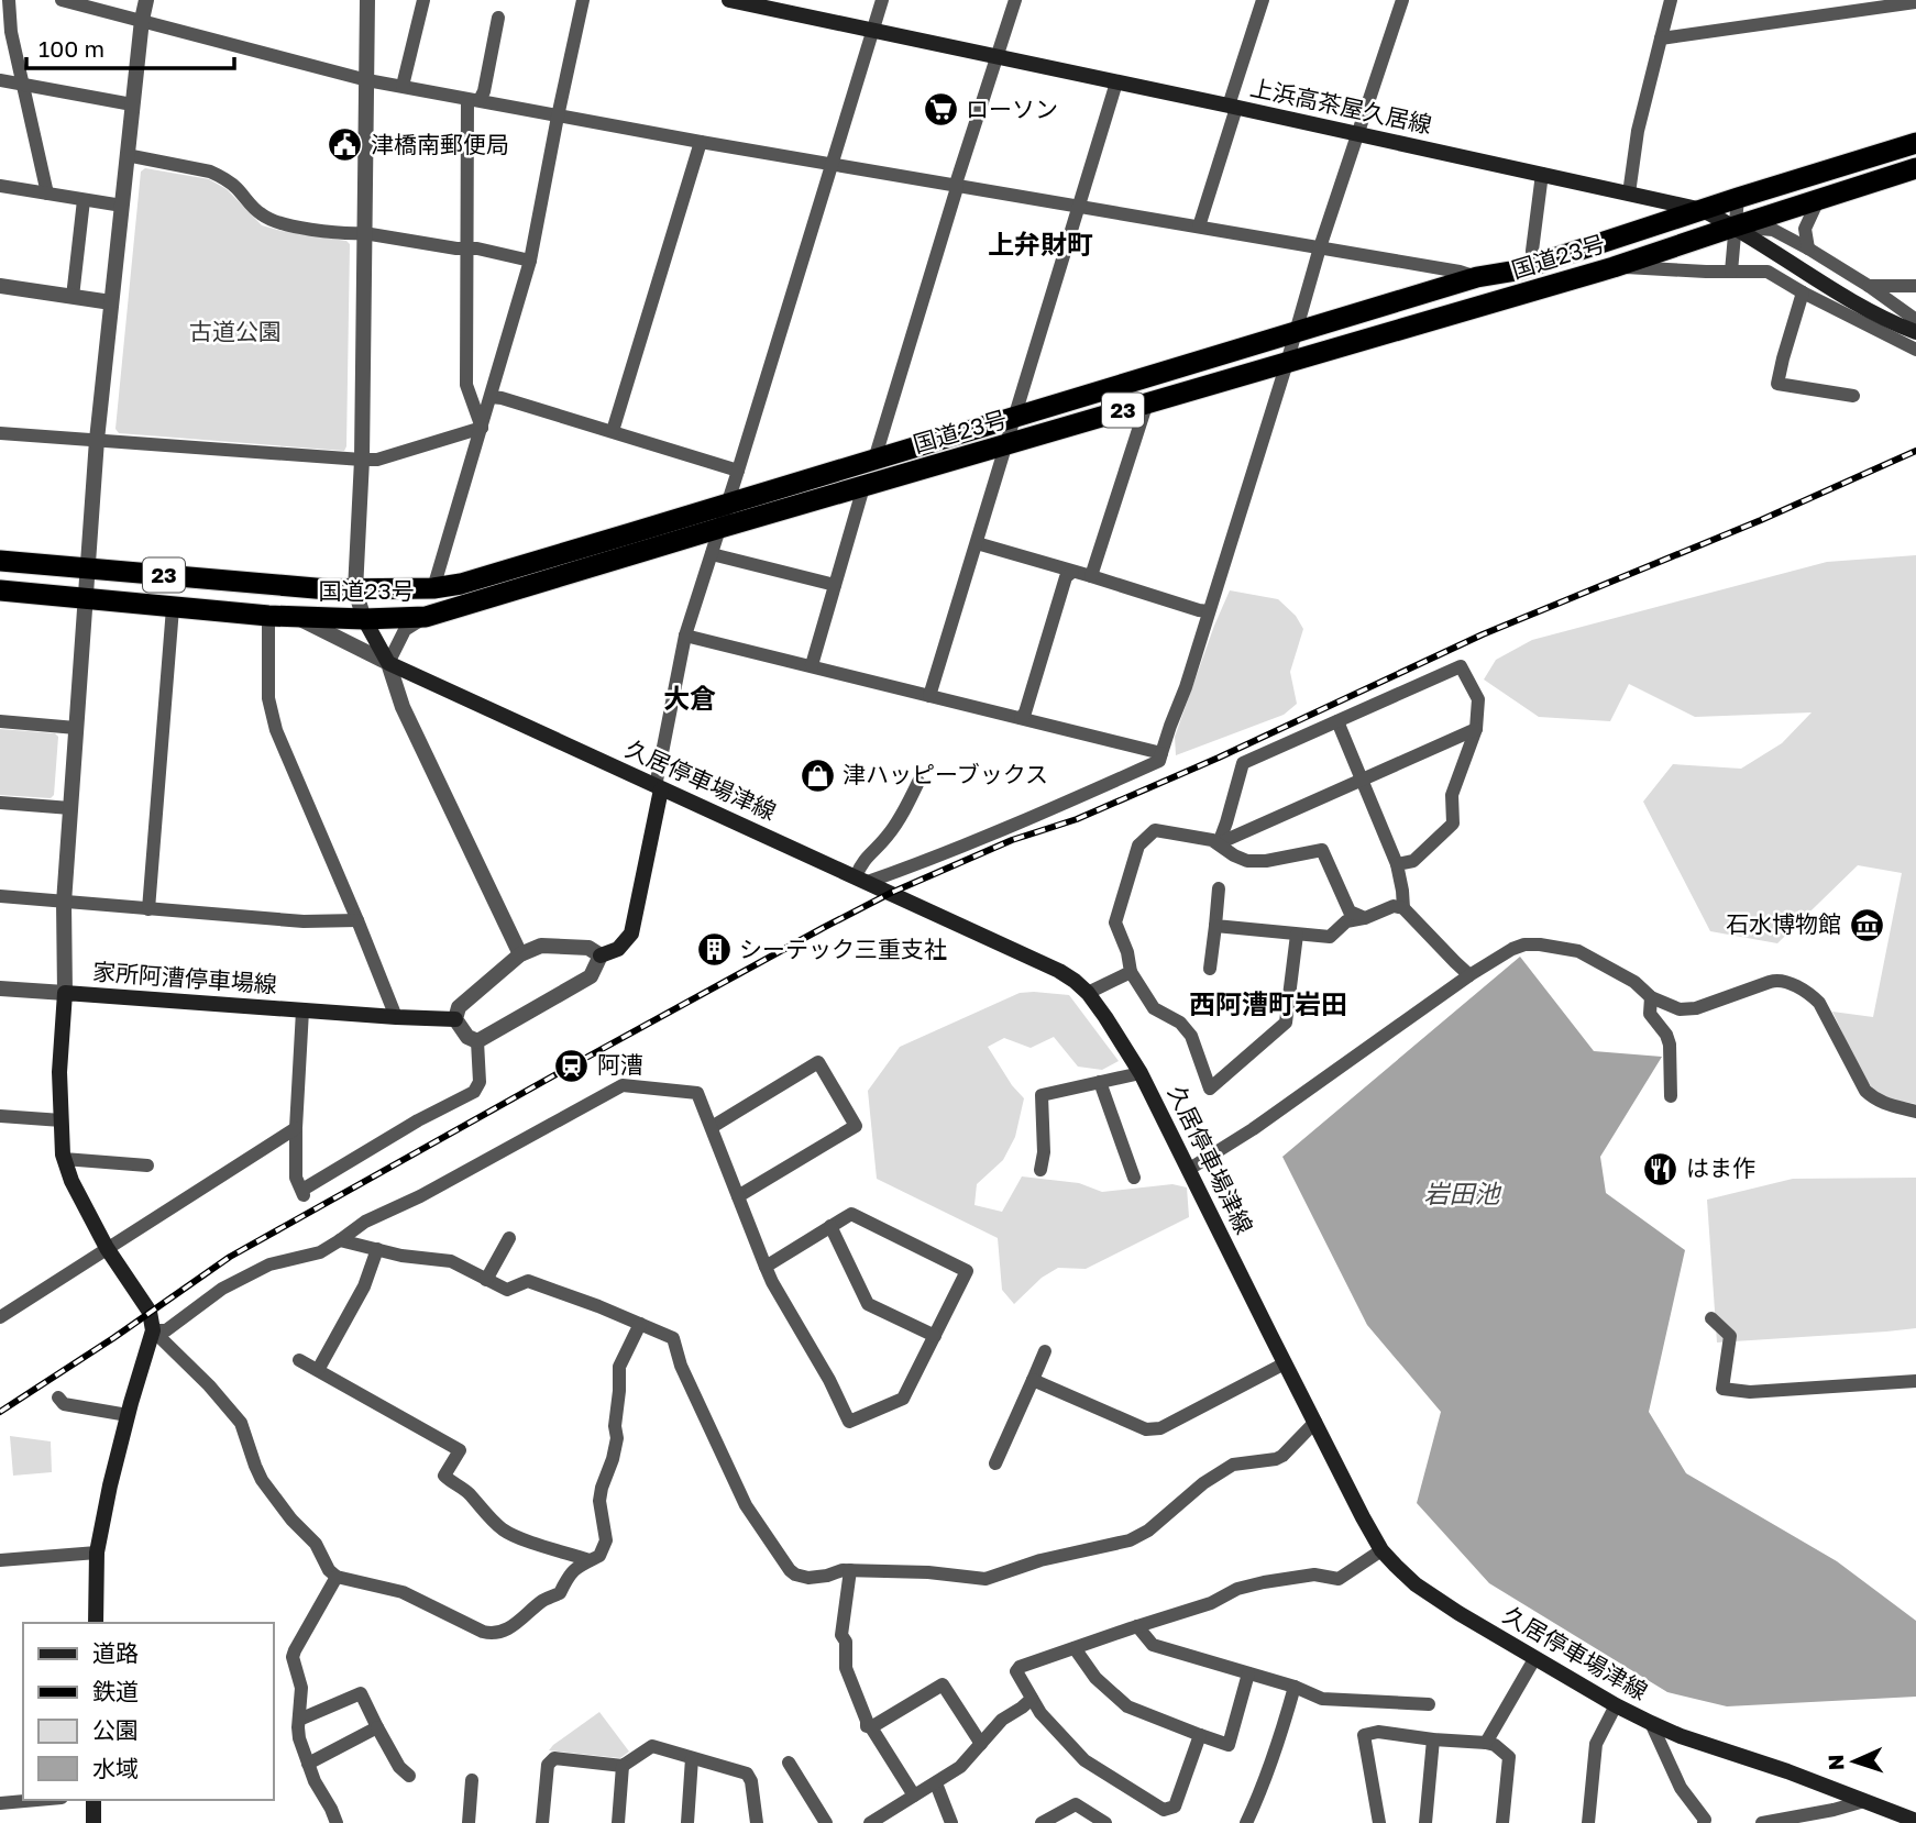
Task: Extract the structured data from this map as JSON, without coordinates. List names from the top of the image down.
{
  "streets": {
    "highway": ["国道23号", "23"],
    "main road": ["上浜高茶屋久居線", "久居停車場津線", "家所阿漕停車場線"]
  },
  "crossings": [
    ["上浜高茶屋久居線", "国道23号"]
  ],
  "districts": ["上弁財町", "大倉", "西阿漕町岩田"],
  "water": ["岩田池"],
  "parks": ["古道公園"],
  "places": {
    "supermarket": ["ローソン"],
    "public building": ["津橋南郵便局"],
    "shop": ["津ハッピーブックス"],
    "museum": ["石水博物館"],
    "building": ["シーテック三重支社"],
    "station": ["阿漕"],
    "restaurant": ["はま作"]
  },
  "legend": [
    "道路",
    "鉄道",
    "公園",
    "水域"
  ],
  "scale_bar": "100 m",
  "north": "left"
}
